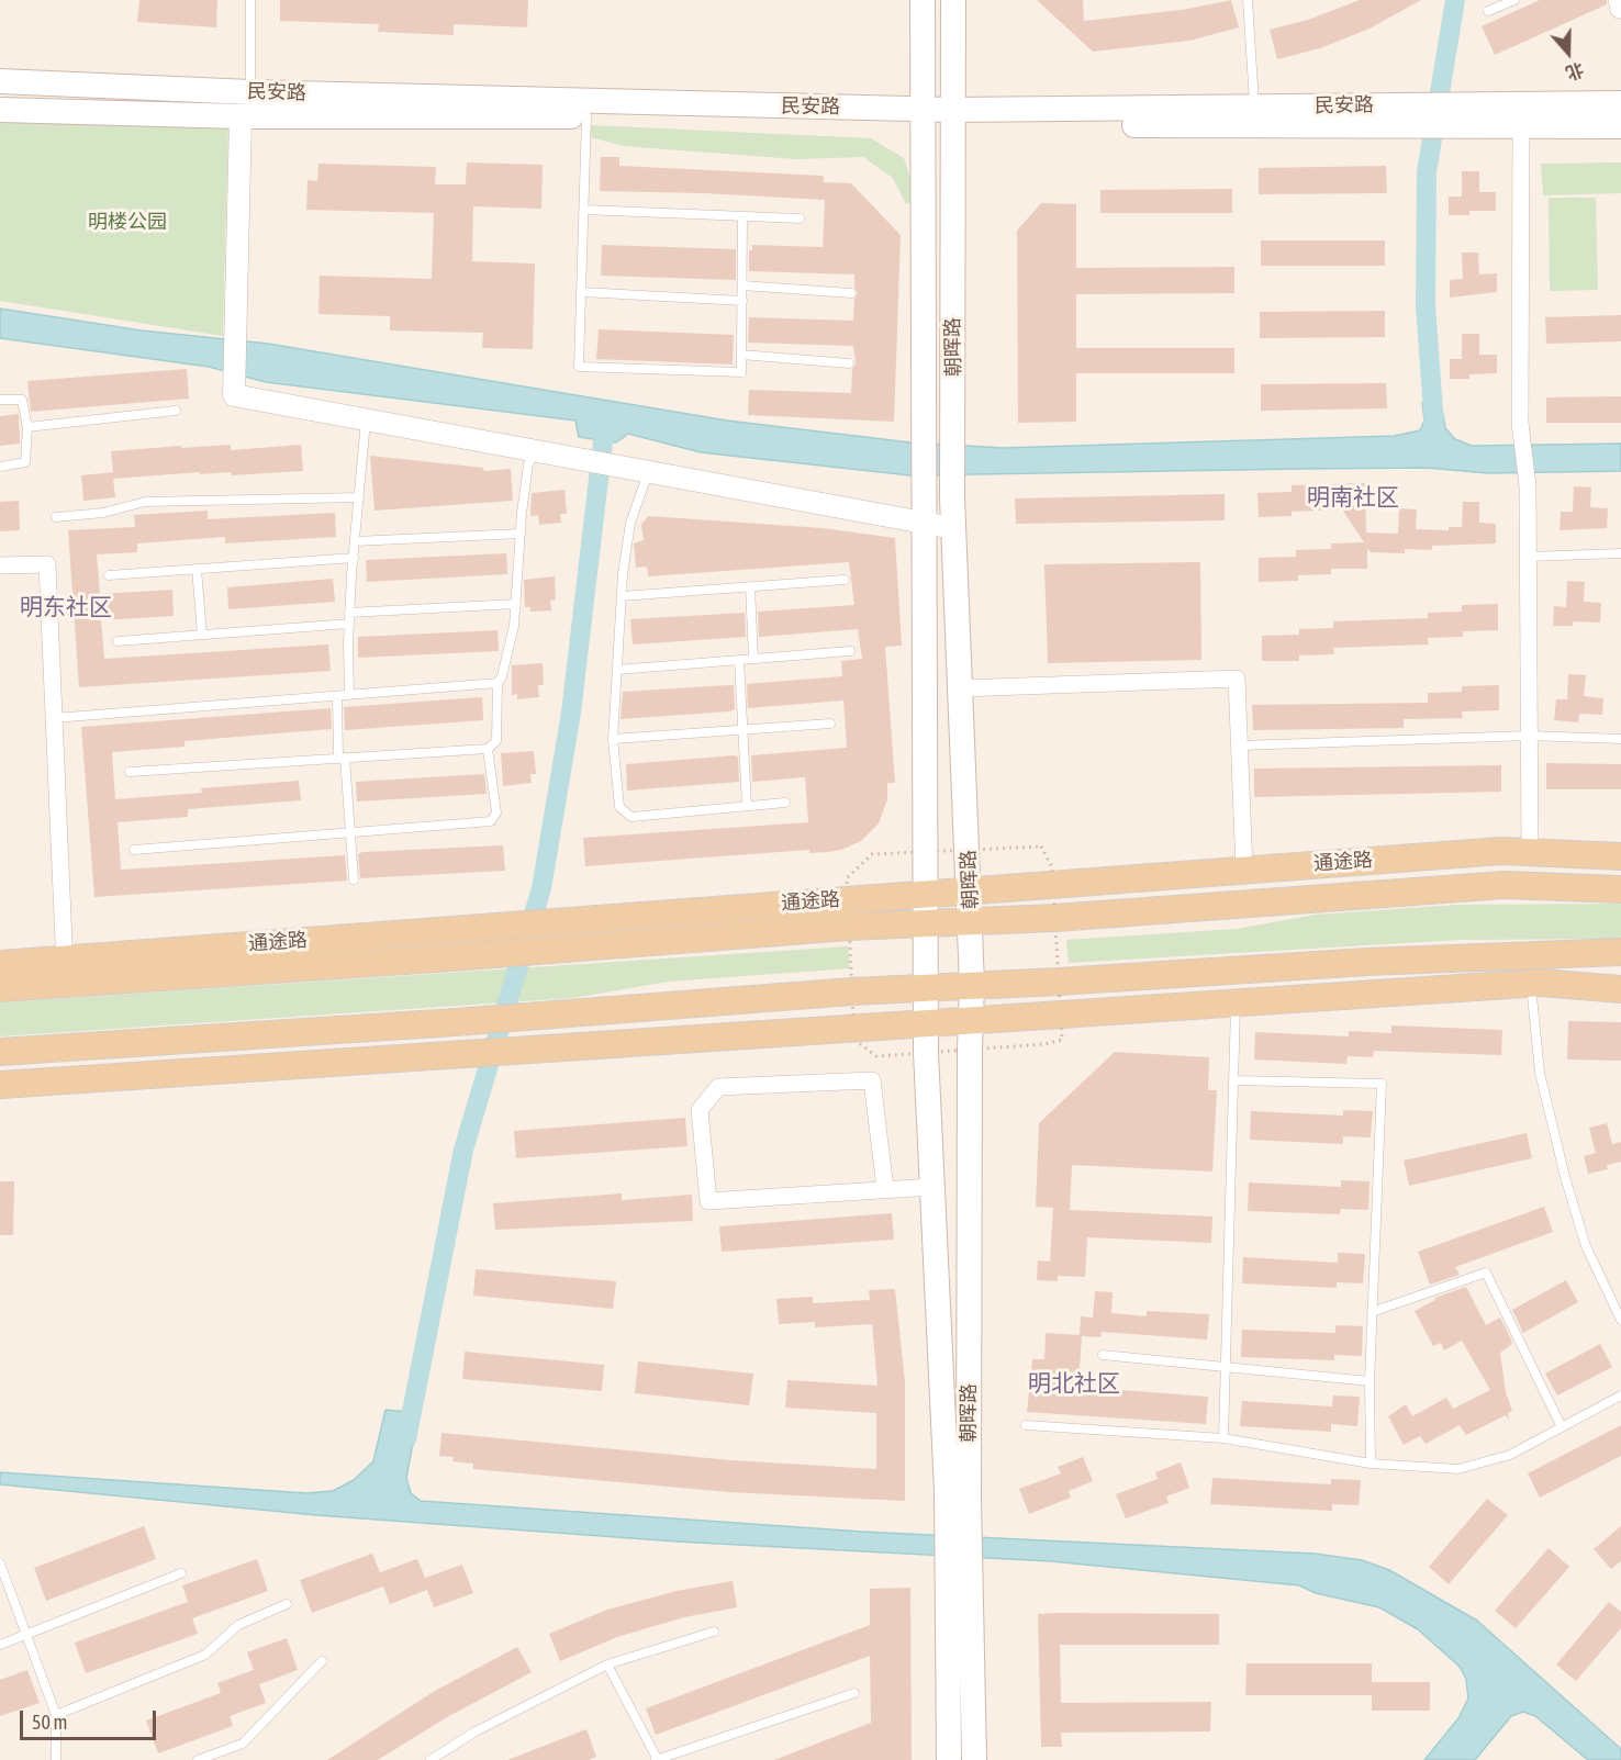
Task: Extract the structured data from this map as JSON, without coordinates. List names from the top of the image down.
{
  "streets": {
    "main road": ["民安路", "朝晖路", "通途路"]
  },
  "crossings": [
    ["民安路", "朝晖路"],
    ["朝晖路", "通途路"]
  ],
  "districts": ["明南社区", "明东社区", "明北社区"],
  "parks": ["明楼公园"],
  "scale_bar": "50 m",
  "north": "bottom"
}
